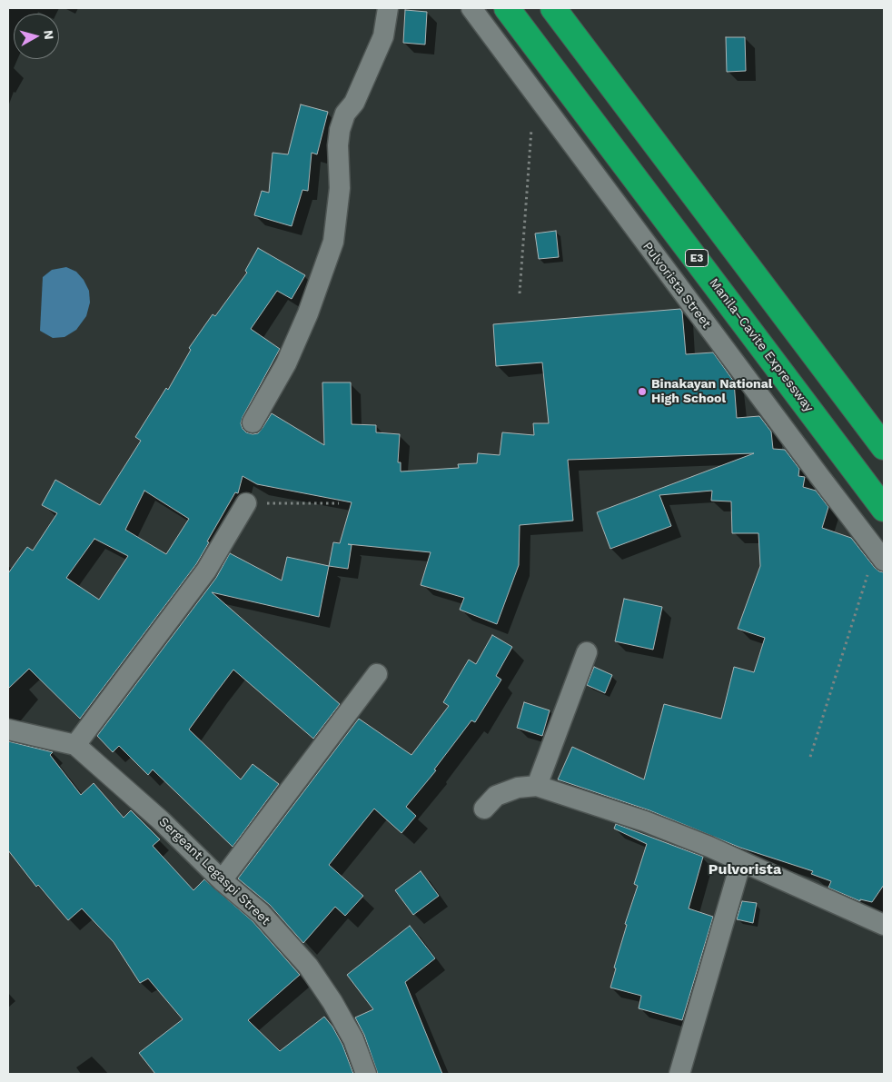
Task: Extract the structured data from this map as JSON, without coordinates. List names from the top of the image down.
{
  "streets": {
    "highway": ["E3", "Manila–Cavite Expressway"],
    "street": ["Pulvorista Street", "Sergeant Legaspi Street"]
  },
  "districts": ["Pulvorista"],
  "places": ["Binakayan National High School"],
  "north": "right"
}
